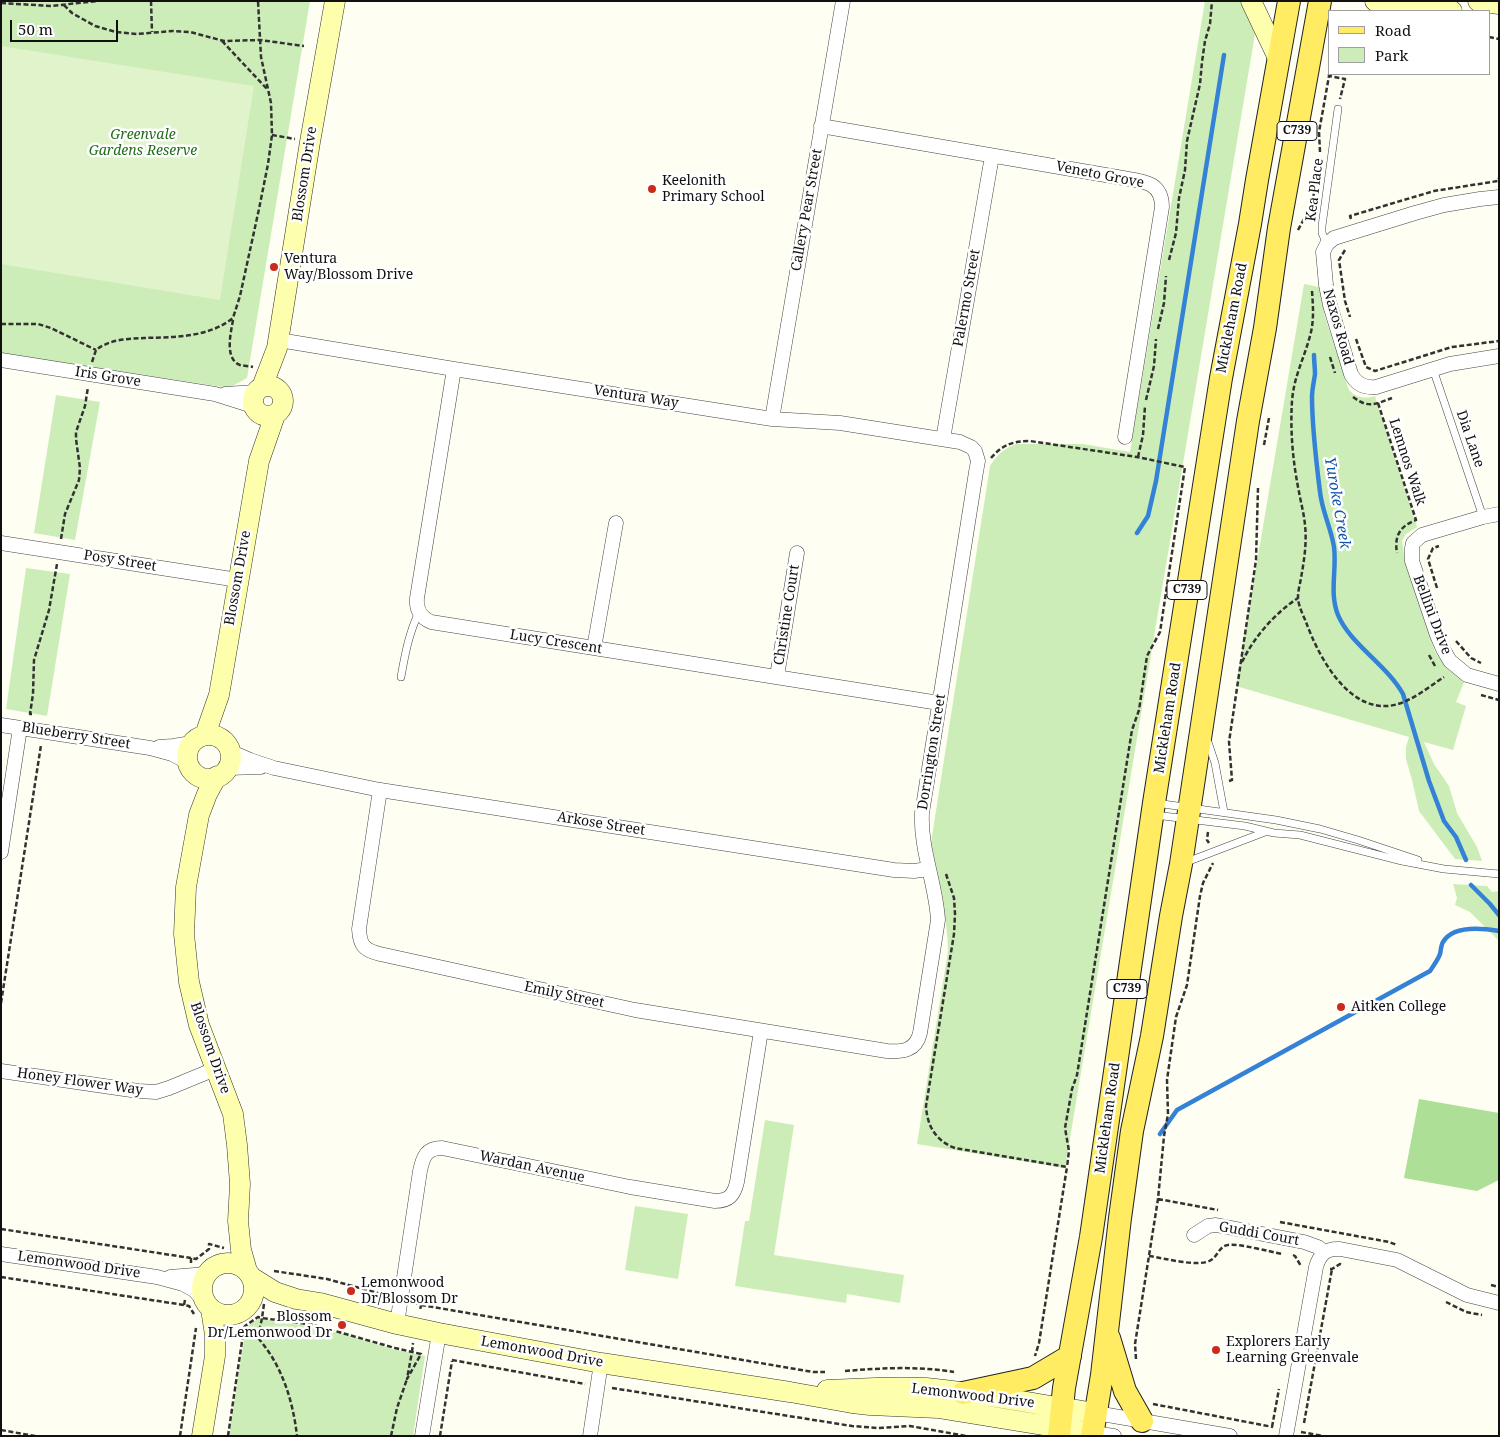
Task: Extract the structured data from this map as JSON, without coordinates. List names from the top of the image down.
{
  "streets": {
    "main road": ["C739", "Mickleham Road"],
    "street": [
      "Blossom Drive",
      "Veneto Grove",
      "Callery Pear Street",
      "Palermo Street",
      "Naxos Road",
      "Iris Grove",
      "Ventura Way",
      "Posy Street",
      "Christine Court",
      "Bellini Drive",
      "Lucy Crescent",
      "Blueberry Street",
      "Dorrington Street",
      "Arkose Street",
      "Emily Street",
      "Honey Flower Way",
      "Wardan Avenue",
      "Guddi Court",
      "Lemonwood Drive"
    ],
    "lane": ["Kea Place", "Dia Lane"],
    "path": ["Lemnos Walk"]
  },
  "crossings": [
    ["Blossom Drive", "Iris Grove"],
    ["Blossom Drive", "Ventura Way"],
    ["Blossom Drive", "Posy Street"],
    ["Blossom Drive", "Blueberry Street"],
    ["Blossom Drive", "Arkose Street"],
    ["Blossom Drive", "Honey Flower Way"],
    ["Blossom Drive", "Lemonwood Drive"],
    ["Veneto Grove", "Callery Pear Street"],
    ["Veneto Grove", "Palermo Street"],
    ["Kea Place", "Naxos Road"],
    ["Callery Pear Street", "Ventura Way"],
    ["Palermo Street", "Ventura Way"],
    ["Mickleham Road", "Lemonwood Drive"],
    ["Naxos Road", "Dia Lane"],
    ["Ventura Way", "Dorrington Street"],
    ["Dia Lane", "Bellini Drive"],
    ["Christine Court", "Lucy Crescent"],
    ["Lucy Crescent", "Dorrington Street"],
    ["Blueberry Street", "Arkose Street"],
    ["Dorrington Street", "Arkose Street"],
    ["Dorrington Street", "Emily Street"],
    ["Arkose Street", "Emily Street"],
    ["Emily Street", "Wardan Avenue"],
    ["Wardan Avenue", "Lemonwood Drive"]
  ],
  "water": ["Yuroke Creek"],
  "parks": ["Greenvale Gardens Reserve"],
  "places": [
    "Keelonith Primary School",
    "Ventura Way/Blossom Drive",
    "Aitken College",
    "Lemonwood Dr/Blossom Dr",
    "Blossom Dr/Lemonwood Dr",
    "Explorers Early Learning Greenvale"
  ],
  "legend": ["Road", "Park"],
  "scale_bar": "50 m"
}
